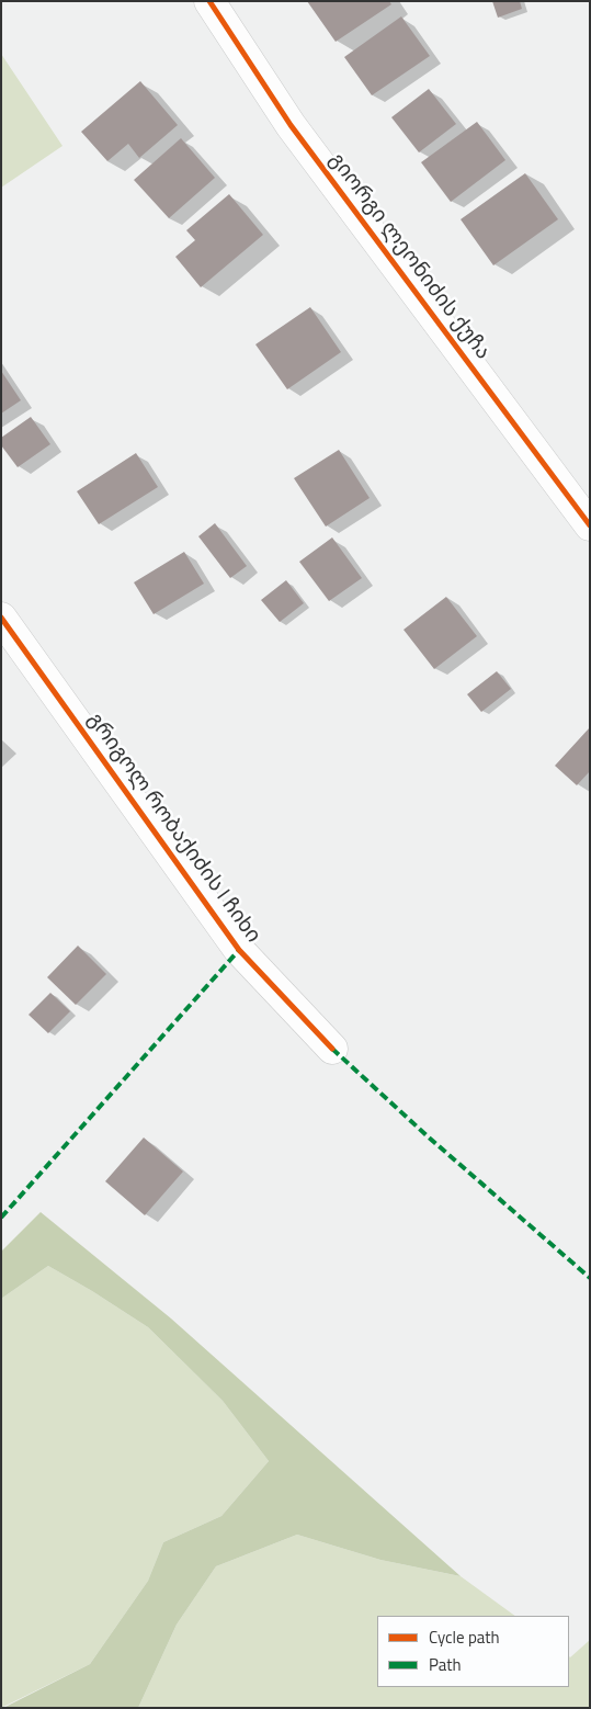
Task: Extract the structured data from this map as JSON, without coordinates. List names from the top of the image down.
{
  "streets": {
    "street": ["გიორგი ლეონიძის ქუჩა", "გრიგოლ რობაქიძის I ჩიხი"]
  },
  "legend": ["Cycle path", "Path"]
}
